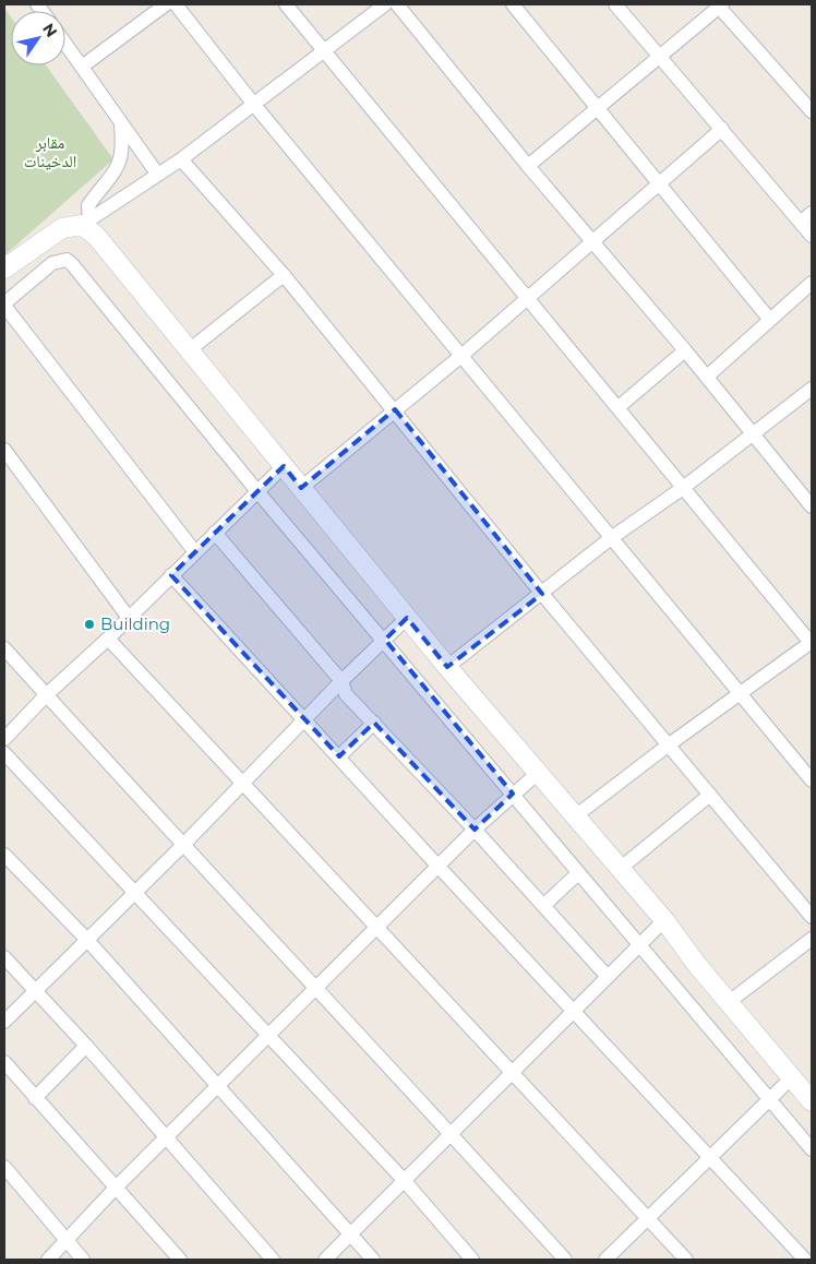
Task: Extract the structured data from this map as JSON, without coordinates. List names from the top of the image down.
{
  "parks": ["مقابر الدخينات"],
  "places": ["Building"],
  "north": "top right"
}
